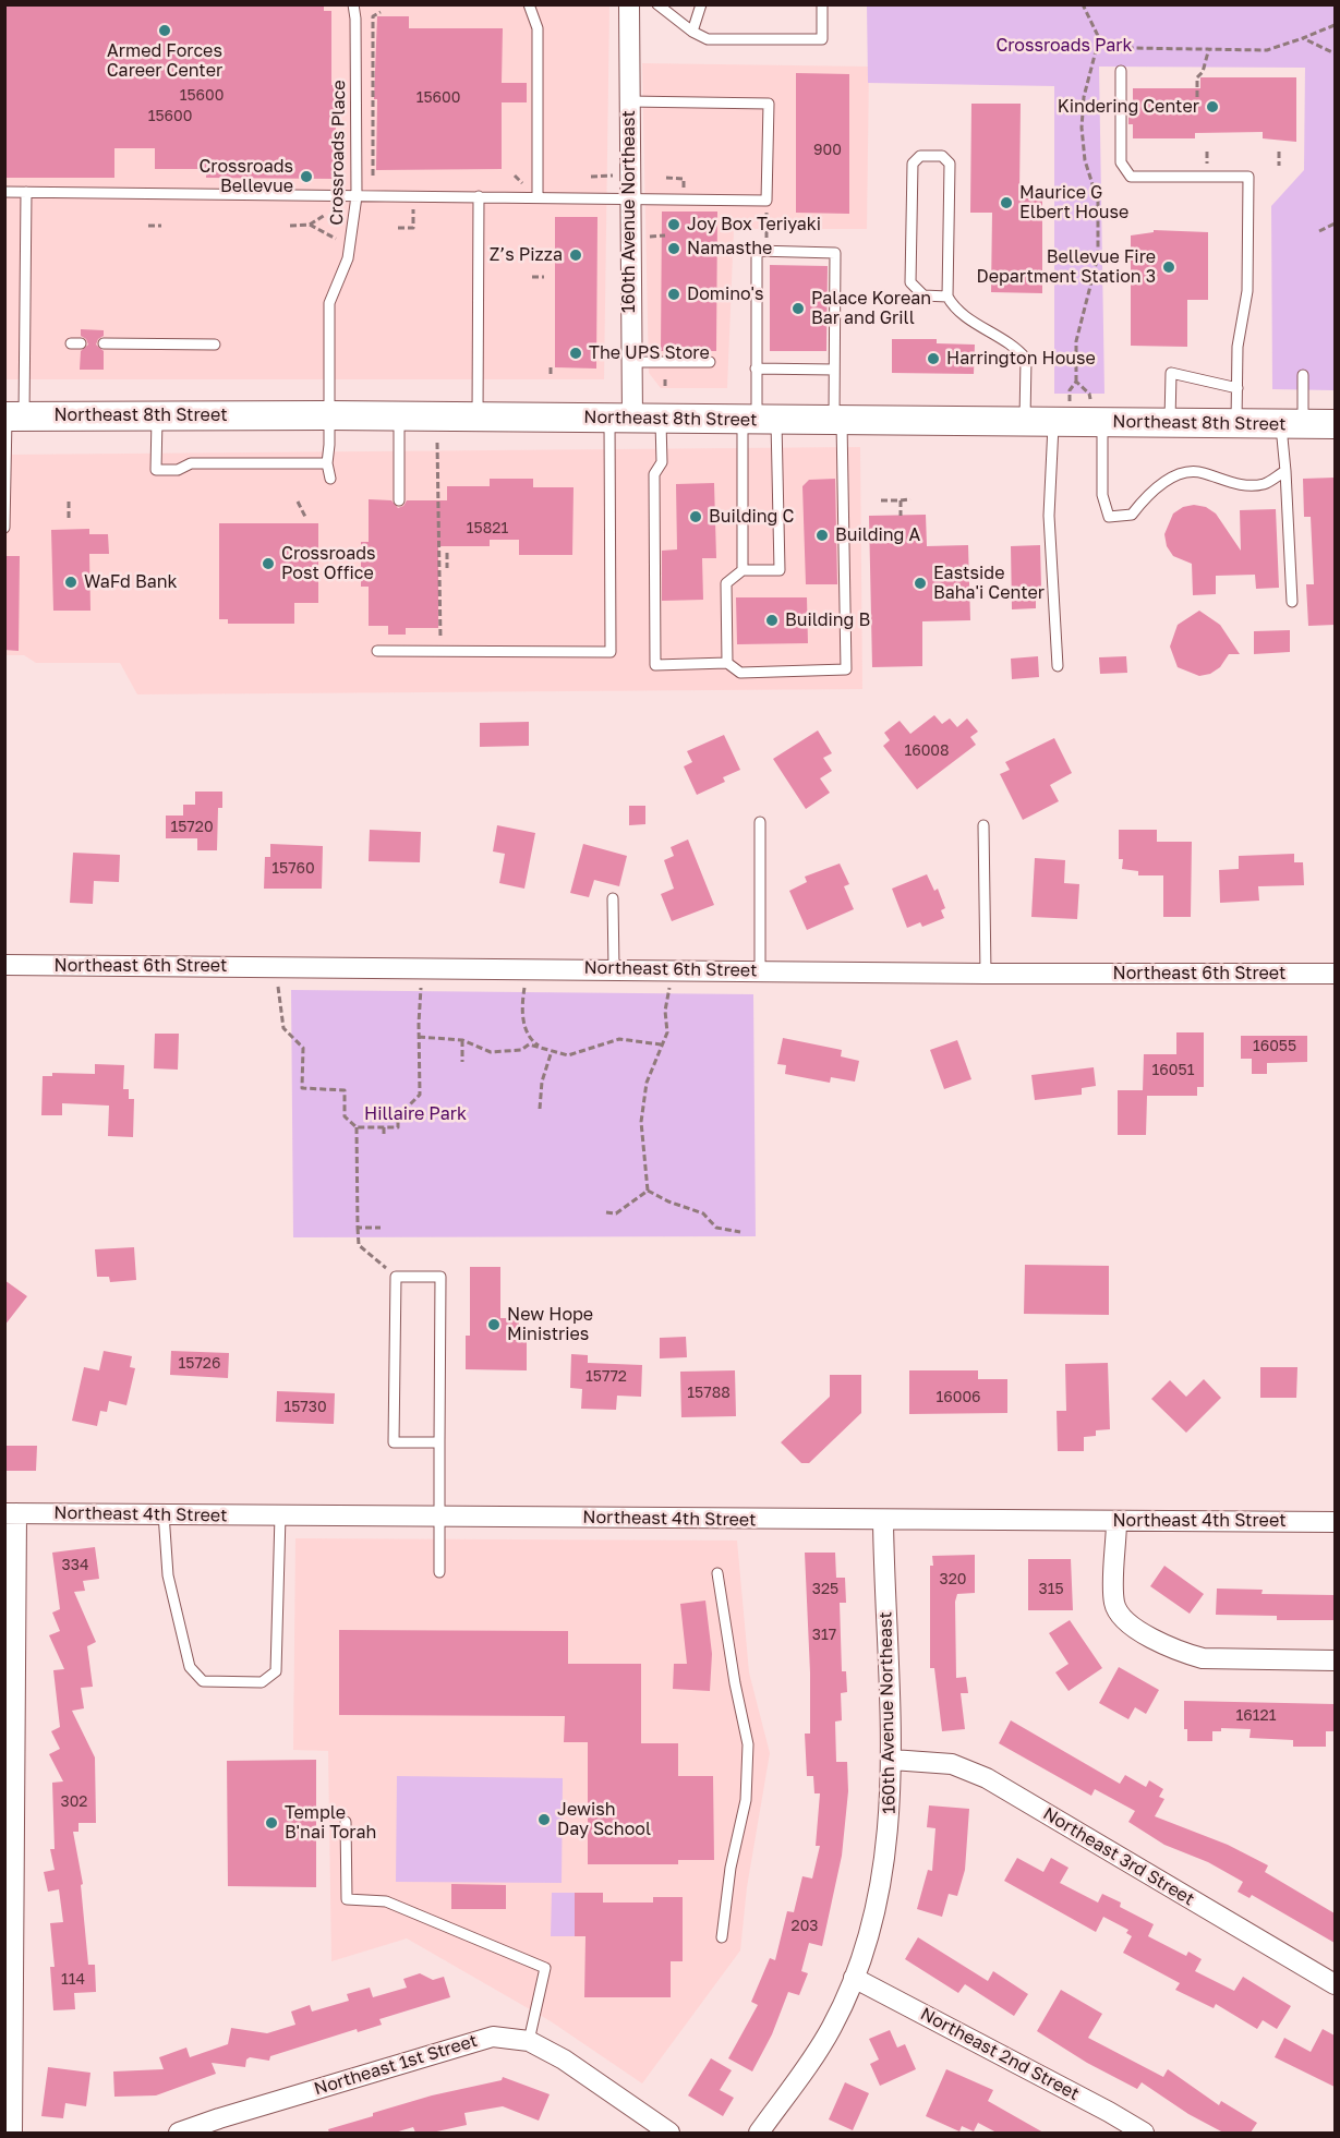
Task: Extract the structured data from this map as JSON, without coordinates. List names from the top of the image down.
{
  "streets": {
    "main road": ["Northeast 8th Street"],
    "street": [
      "160th Avenue Northeast",
      "Northeast 6th Street",
      "Northeast 4th Street",
      "Northeast 3rd Street",
      "Northeast 2nd Street",
      "Northeast 1st Street"
    ],
    "lane": ["Crossroads Place"]
  },
  "crossings": [
    ["Crossroads Place", "Northeast 8th Street"],
    ["160th Avenue Northeast", "Northeast 8th Street"],
    ["160th Avenue Northeast", "Northeast 4th Street"],
    ["160th Avenue Northeast", "Northeast 3rd Street"],
    ["160th Avenue Northeast", "Northeast 2nd Street"]
  ],
  "parks": ["Crossroads Park", "Hillaire Park"],
  "places": [
    "Armed Forces Career Center",
    "Kindering Center",
    "Crossroads Bellevue",
    "Maurice G Elbert House",
    "Joy Box Teriyaki",
    "Namasthe",
    "Z’s Pizza",
    "Bellevue Fire Department Station 3",
    "Domino's",
    "Palace Korean Bar and Grill",
    "The UPS Store",
    "Harrington House",
    "Building C",
    "Building A",
    "Crossroads Post Office",
    "WaFd Bank",
    "Eastside Baha'i Center",
    "Building B",
    "New Hope Ministries",
    "Jewish Day School",
    "Temple B'nai Torah"
  ],
  "house_numbers": [
    "15600",
    "15600",
    "15600",
    "900",
    "15821",
    "16008",
    "15720",
    "15760",
    "16055",
    "16051",
    "15726",
    "15772",
    "15788",
    "16006",
    "15730",
    "334",
    "320",
    "325",
    "315",
    "317",
    "16121",
    "302",
    "203",
    "114"
  ]
}
